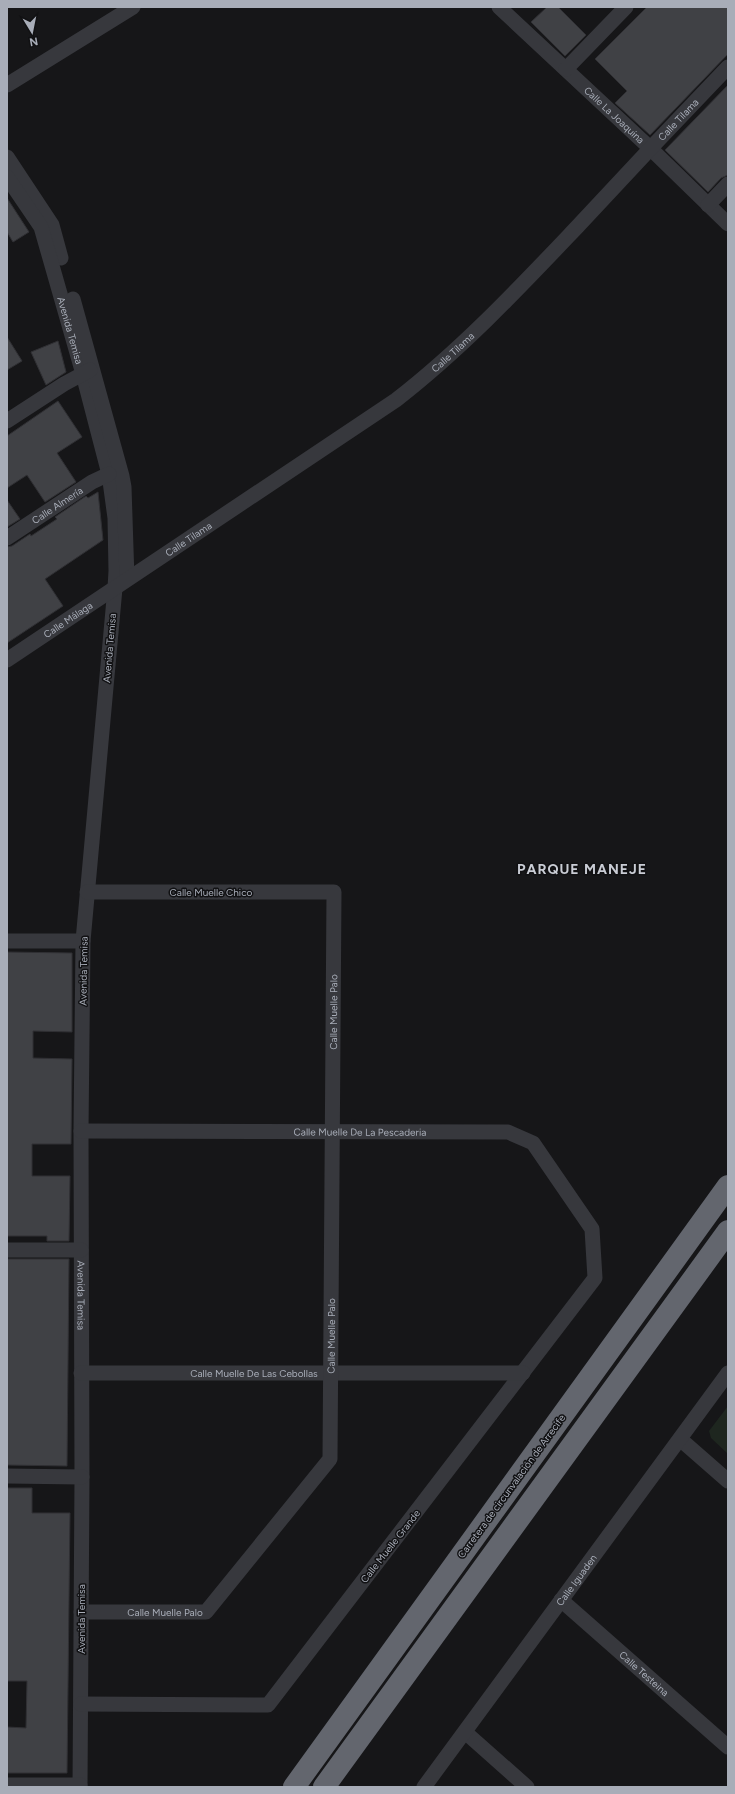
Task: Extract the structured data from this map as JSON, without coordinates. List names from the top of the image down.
{
  "streets": {
    "highway": ["Carretera de circunvalación de Arrecife"],
    "street": [
      "Calle La Joaquina",
      "Calle Tilama",
      "Avenida Temisa",
      "Calle Almería",
      "Calle Málaga",
      "Calle Muelle Chico",
      "Calle Muelle Palo",
      "Calle Muelle De La Pescaderia",
      "Calle Muelle De Las Cebollas",
      "Calle Muelle Grande",
      "Calle Iguaden",
      "Calle Testeina"
    ]
  },
  "crossings": [
    ["Calle La Joaquina", "Calle Tilama"],
    ["Calle Tilama", "Avenida Temisa"],
    ["Calle Tilama", "Calle Málaga"],
    ["Avenida Temisa", "Calle Almería"],
    ["Avenida Temisa", "Calle Málaga"],
    ["Avenida Temisa", "Calle Muelle Chico"],
    ["Avenida Temisa", "Calle Muelle Palo"],
    ["Avenida Temisa", "Calle Muelle De La Pescaderia"],
    ["Avenida Temisa", "Calle Muelle De Las Cebollas"],
    ["Avenida Temisa", "Calle Muelle Grande"],
    ["Calle Muelle Chico", "Calle Muelle Palo"],
    ["Calle Muelle Palo", "Calle Muelle De La Pescaderia"],
    ["Calle Muelle Palo", "Calle Muelle De Las Cebollas"],
    ["Calle Muelle De La Pescaderia", "Calle Muelle Grande"],
    ["Calle Muelle De Las Cebollas", "Calle Muelle Grande"],
    ["Calle Iguaden", "Calle Testeina"]
  ],
  "districts": ["PARQUE MANEJE"],
  "north": "bottom"
}
